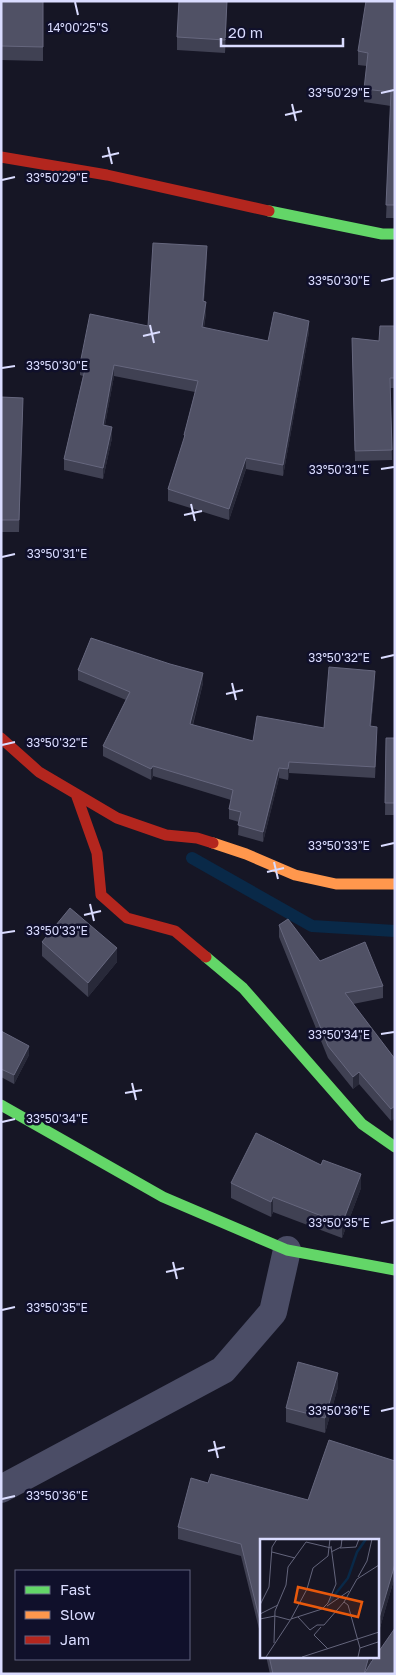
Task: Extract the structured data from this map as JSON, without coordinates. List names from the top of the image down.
{
  "legend": ["Fast", "Slow", "Jam"],
  "scale_bar": "20 m",
  "coordinates": [
    "14°00'25\"S",
    "33°50'29\"E",
    "33°50'30\"E",
    "33°50'31\"E",
    "33°50'32\"E",
    "33°50'33\"E",
    "33°50'34\"E",
    "33°50'35\"E",
    "33°50'36\"E"
  ]
}
